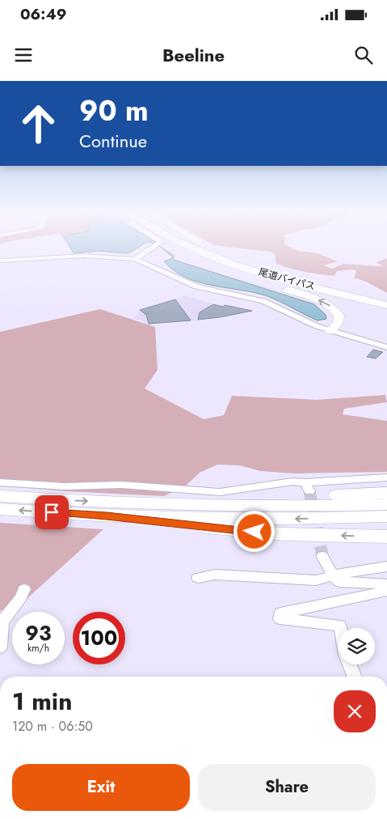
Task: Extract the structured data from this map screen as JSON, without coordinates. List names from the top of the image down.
{
  "streets": {
    "highway": ["尾道バイパス"]
  },
  "page": {
    "status": "06:49",
    "header": "Beeline",
    "turn": ["90 m", "Continue"],
    "speed": "93 km/h",
    "limit": "100",
    "heading": ["1 min", "120 m · 06:50"],
    "buttons": ["Exit", "Share"]
  }
}
